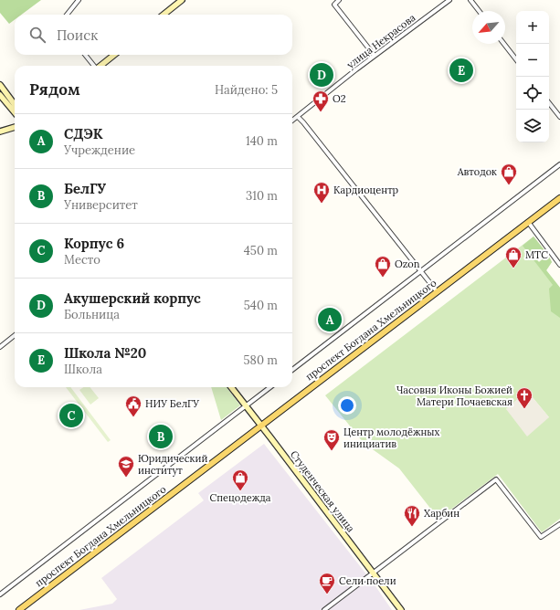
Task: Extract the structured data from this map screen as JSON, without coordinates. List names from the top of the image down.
{
  "streets": {
    "main road": ["проспект Богдана Хмельницкого", "Студенческая улица"],
    "street": ["улица Некрасова"]
  },
  "crossings": [
    ["проспект Богдана Хмельницкого", "Студенческая улица"]
  ],
  "places": {
    "pharmacy": ["O2"],
    "shop": [
      "Автодок",
      "МТС",
      "Ozon",
      "Спецодежда"
    ],
    "hospital": ["Кардиоцентр"],
    "church": ["Часовня Иконы Божией Матери Почаевская"],
    "public building": ["НИУ БелГУ"],
    "theatre": ["Центр молодёжных инициатив"],
    "school or university": ["Юридический институт"],
    "restaurant": ["Харбин"],
    "cafe": ["Сели поели"]
  },
  "north": "bottom left",
  "page": {
    "map_buttons": ["+", "−"],
    "search": "Поиск",
    "pins": [
      "E",
      "D",
      "A",
      "C",
      "B"
    ],
    "heading": ["Рядом", "Найдено: 5"],
    "list": [
      {
        "mark": "A",
        "name": "СДЭК",
        "note": "Учреждение",
        "value": "140 m"
      },
      {
        "mark": "B",
        "name": "БелГУ",
        "note": "Университет",
        "value": "310 m"
      },
      {
        "mark": "C",
        "name": "Корпус 6",
        "note": "Место",
        "value": "450 m"
      },
      {
        "mark": "D",
        "name": "Акушерский корпус",
        "note": "Больница",
        "value": "540 m"
      },
      {
        "mark": "E",
        "name": "Школа №20",
        "note": "Школа",
        "value": "580 m"
      }
    ]
  }
}
